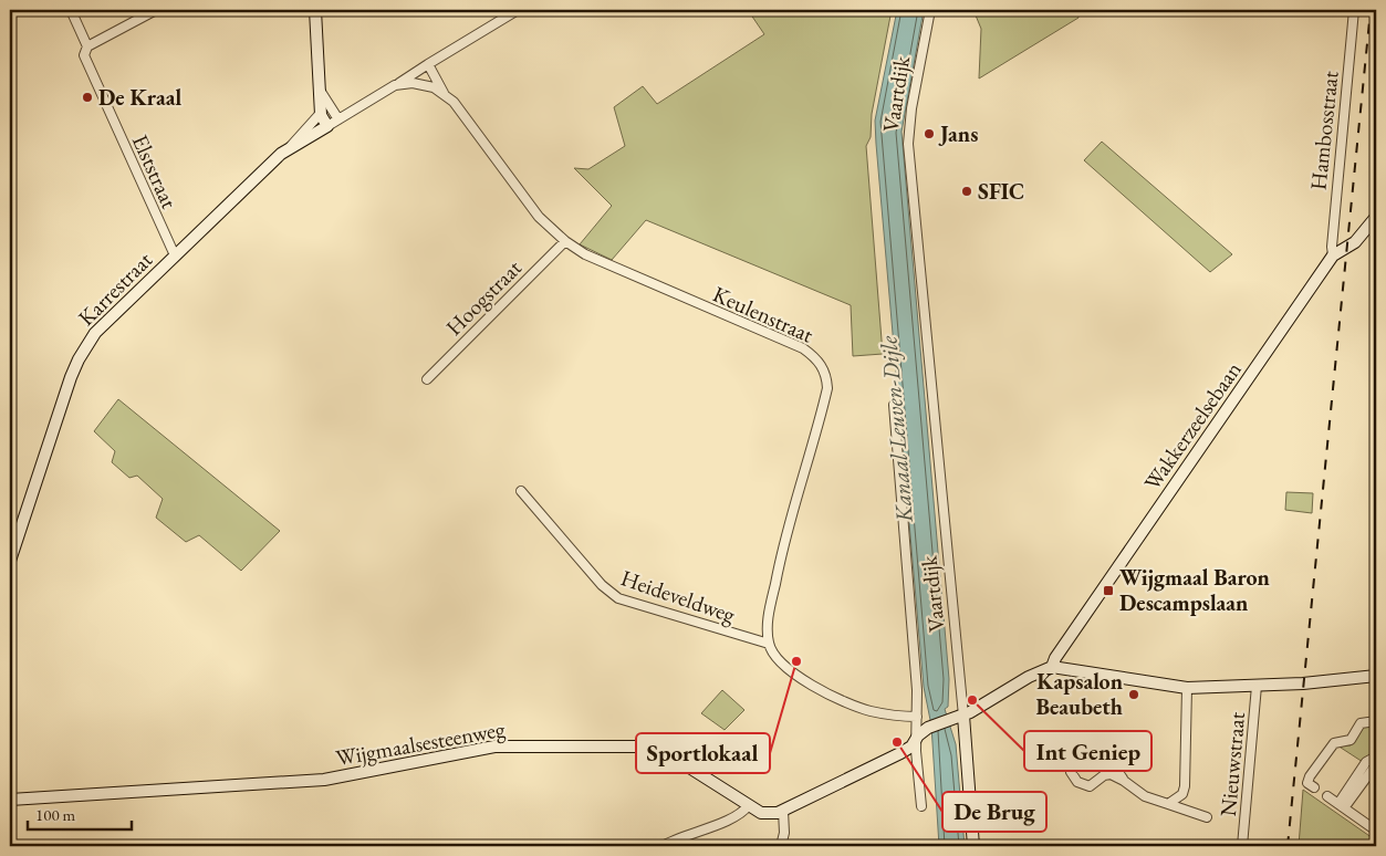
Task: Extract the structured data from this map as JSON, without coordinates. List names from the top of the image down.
{
  "streets": {
    "street": [
      "Vaartdijk",
      "Hambosstraat",
      "Elststraat",
      "Karrestraat",
      "Hoogstraat",
      "Keulenstraat",
      "Wakkerzeelsebaan",
      "Heideveldweg",
      "Wijgmaalsesteenweg",
      "Nieuwstraat"
    ]
  },
  "crossings": [
    ["Vaartdijk", "Wijgmaalsesteenweg"],
    ["Hambosstraat", "Wakkerzeelsebaan"],
    ["Elststraat", "Karrestraat"],
    ["Hoogstraat", "Keulenstraat"],
    ["Keulenstraat", "Heideveldweg"]
  ],
  "water": ["Kanaal Leuven-Dijle"],
  "places": {
    "other": [
      "De Kraal",
      "Jans",
      "SFIC",
      "Sportlokaal",
      "Kapsalon Beaubeth",
      "Int Geniep",
      "De Brug"
    ],
    "transit": ["Wijgmaal Baron Descampslaan"]
  },
  "scale_bar": "100 m"
}
